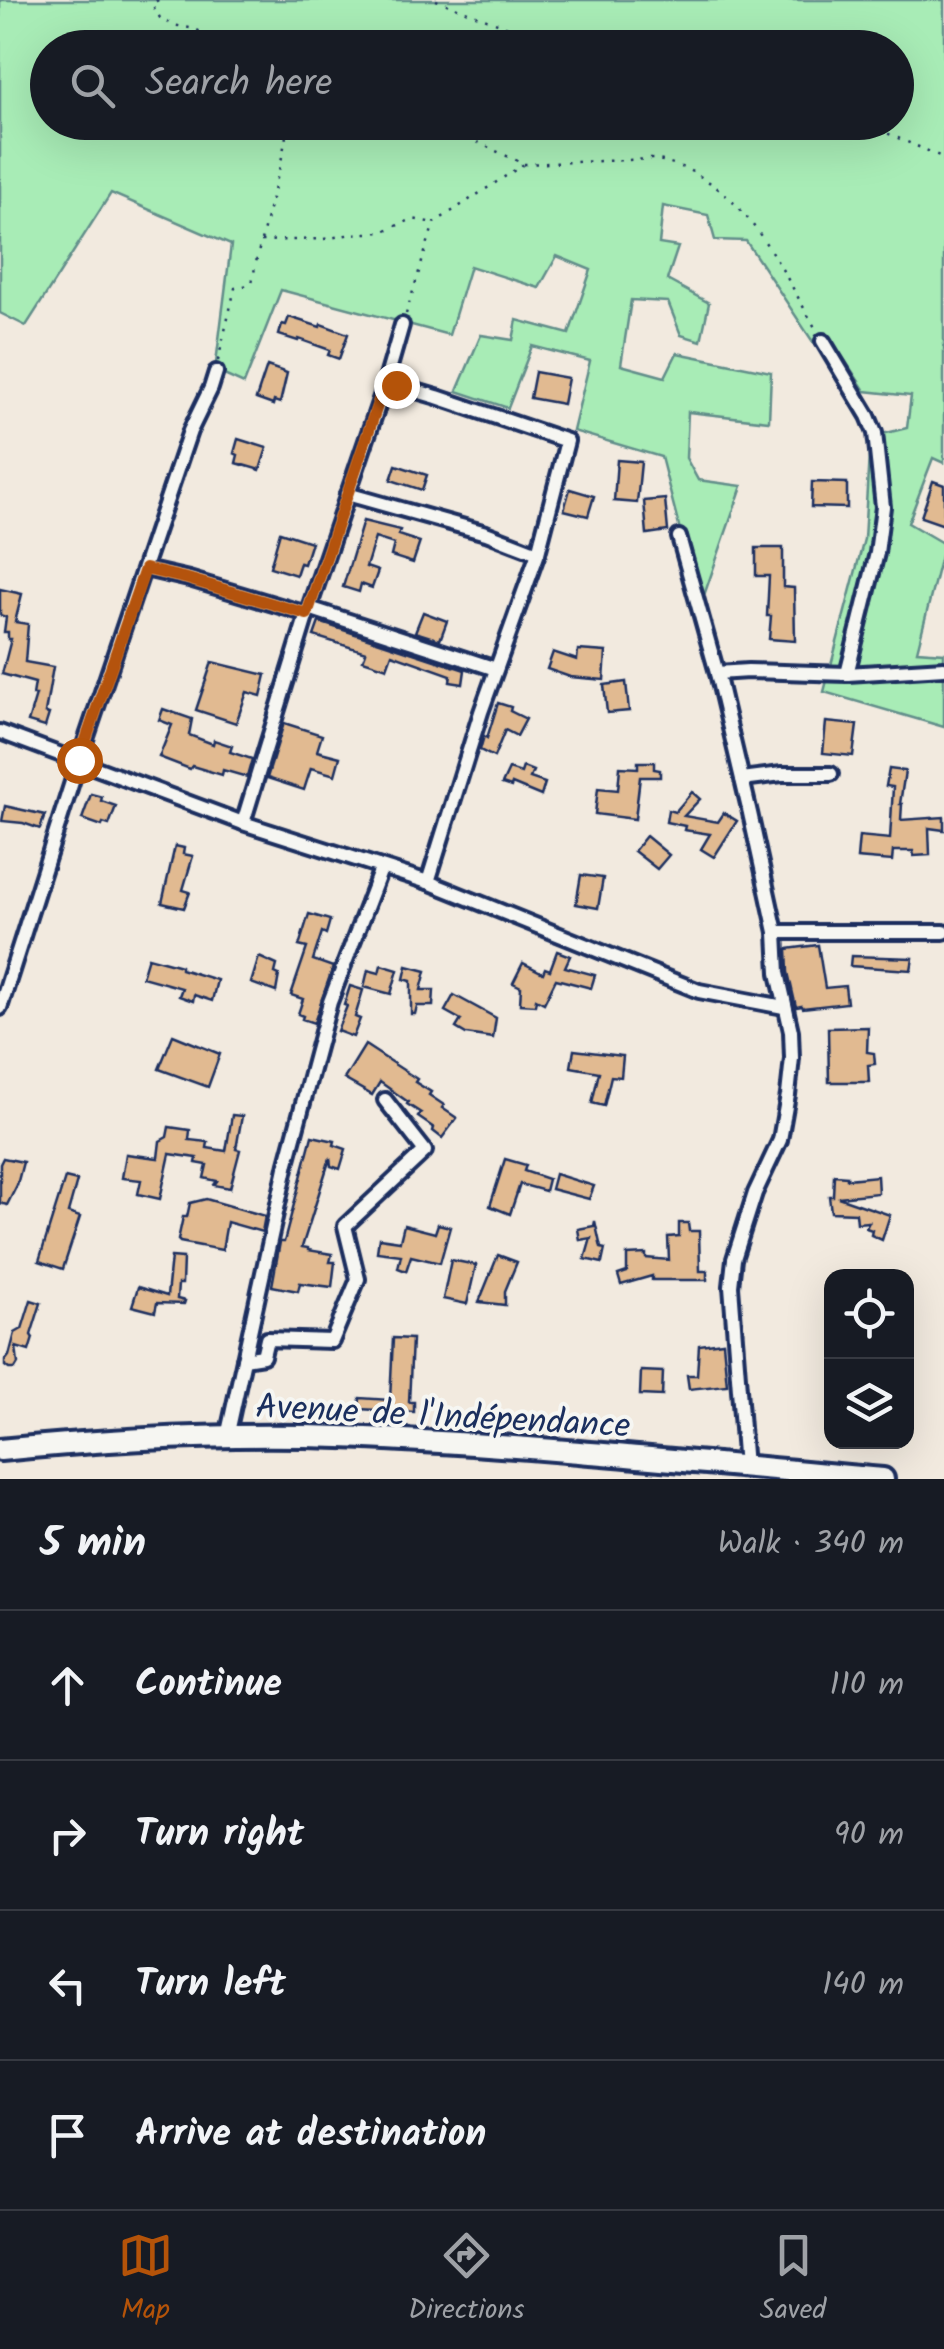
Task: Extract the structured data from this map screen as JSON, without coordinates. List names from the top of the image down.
{
  "streets": {
    "main road": ["Avenue de l'Indépendance"]
  },
  "page": {
    "search": "Search here",
    "heading": ["5 min", "Walk · 340 m"],
    "list": [
      ["Continue", "110 m"],
      ["Turn right", "90 m"],
      ["Turn left", "140 m"],
      "Arrive at destination"
    ],
    "nav": ["Map", "Directions", "Saved"]
  }
}
